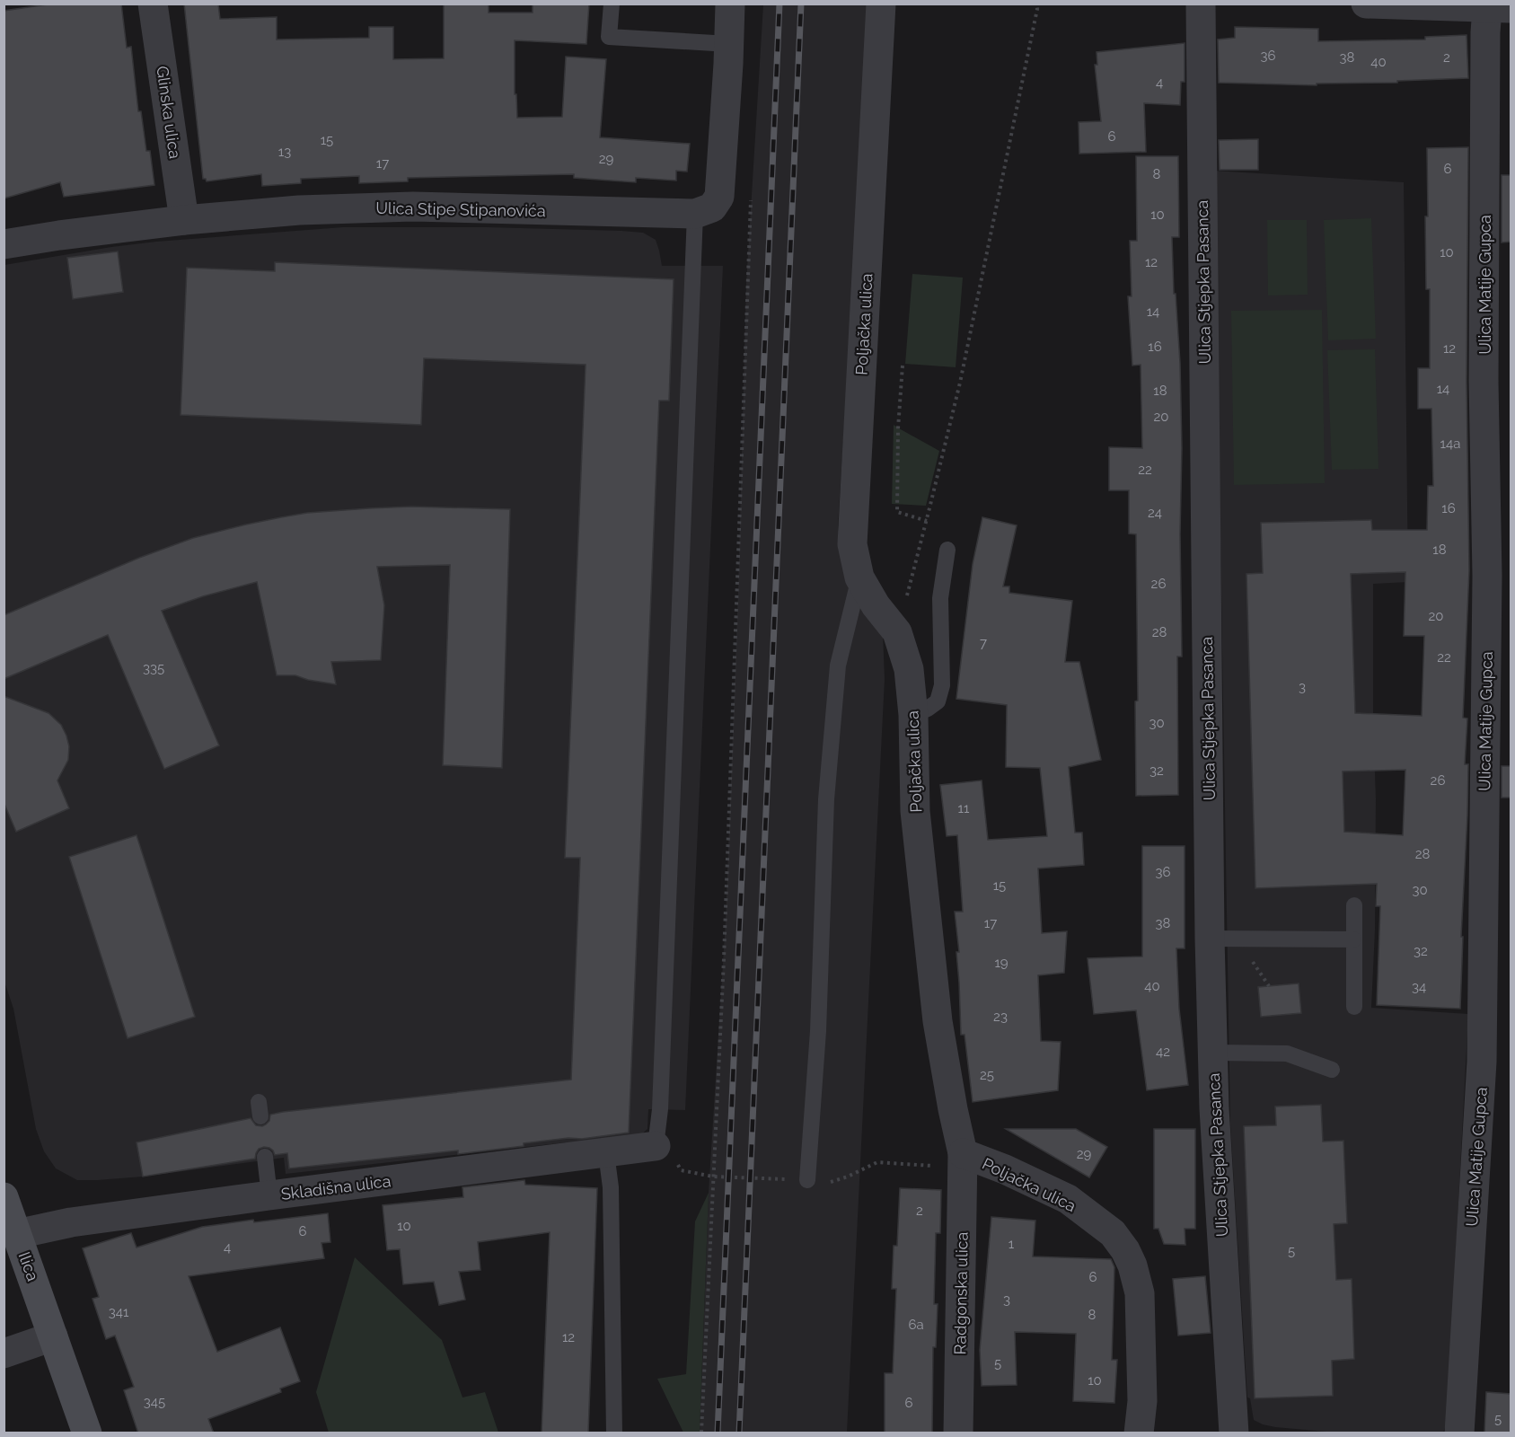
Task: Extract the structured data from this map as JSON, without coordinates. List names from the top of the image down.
{
  "streets": {
    "main road": ["Ilica"],
    "street": [
      "Glinska ulica",
      "Ulica Stipe Stipanovića",
      "Ulica Stjepka Pasanca",
      "Ulica Matije Gupca",
      "Poljačka ulica",
      "Skladišna ulica",
      "Radgonska ulica"
    ]
  },
  "crossings": [
    ["Glinska ulica", "Ulica Stipe Stipanovića"],
    ["Poljačka ulica", "Radgonska ulica"],
    ["Skladišna ulica", "Ilica"]
  ],
  "house_numbers": [
    "36",
    "38",
    "2",
    "40",
    "4",
    "6",
    "15",
    "13",
    "29",
    "17",
    "6",
    "8",
    "10",
    "10",
    "12",
    "14",
    "16",
    "12",
    "14",
    "18",
    "20",
    "14a",
    "22",
    "16",
    "24",
    "18",
    "26",
    "20",
    "28",
    "7",
    "22",
    "335",
    "3",
    "30",
    "32",
    "26",
    "11",
    "28",
    "36",
    "15",
    "30",
    "17",
    "38",
    "32",
    "19",
    "40",
    "34",
    "23",
    "42",
    "25",
    "29",
    "2",
    "10",
    "6",
    "1",
    "4",
    "5",
    "6",
    "3",
    "341",
    "8",
    "6a",
    "12",
    "5",
    "10",
    "345",
    "6",
    "5"
  ]
}
